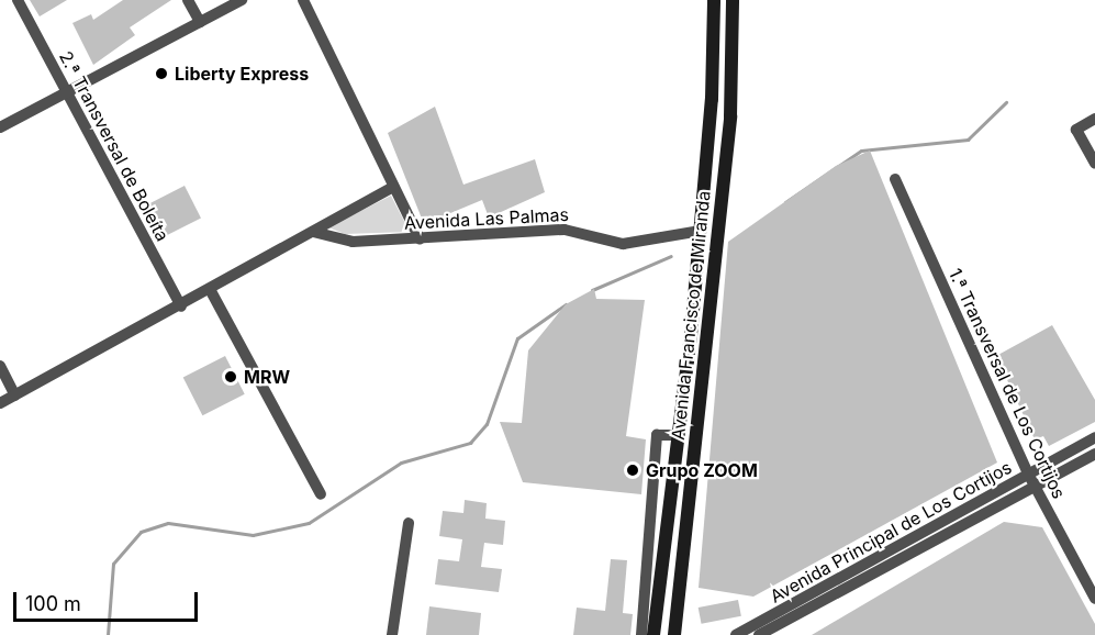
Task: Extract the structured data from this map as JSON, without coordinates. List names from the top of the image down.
{
  "streets": {
    "main road": ["Avenida Francisco de Miranda"],
    "street": [
      "2.ª Transversal de Boleíta",
      "Avenida Las Palmas",
      "1.ª Transversal de Los Cortijos",
      "Avenida Principal de Los Cortijos"
    ]
  },
  "crossings": [
    ["Avenida Las Palmas", "Avenida Francisco de Miranda"],
    ["1.ª Transversal de Los Cortijos", "Avenida Principal de Los Cortijos"]
  ],
  "places": ["Liberty Express", "MRW", "Grupo ZOOM"],
  "scale_bar": "100 m"
}
